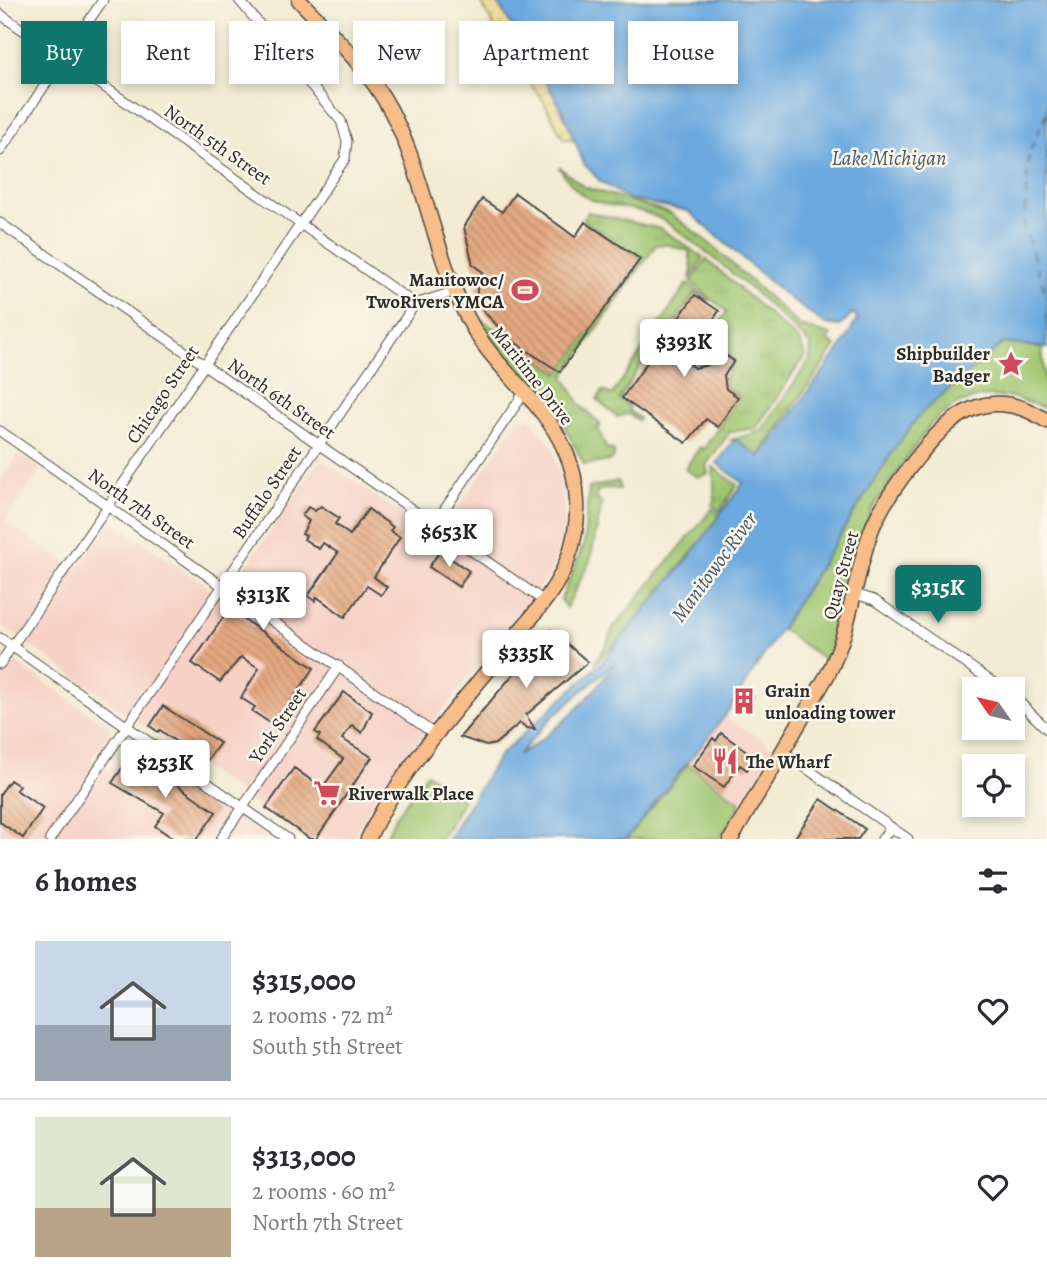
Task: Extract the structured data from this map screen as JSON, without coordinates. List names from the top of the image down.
{
  "streets": {
    "main road": ["Maritime Drive", "Quay Street"],
    "street": [
      "North 5th Street",
      "Chicago Street",
      "North 6th Street",
      "Buffalo Street",
      "North 7th Street",
      "York Street"
    ]
  },
  "crossings": [
    ["North 5th Street", "Chicago Street"],
    ["North 5th Street", "Buffalo Street"],
    ["Maritime Drive", "North 6th Street"],
    ["Maritime Drive", "North 7th Street"],
    ["Chicago Street", "North 6th Street"],
    ["Chicago Street", "North 7th Street"],
    ["North 6th Street", "Buffalo Street"],
    ["Buffalo Street", "North 7th Street"],
    ["North 7th Street", "York Street"]
  ],
  "water": ["Lake Michigan", "Manitowoc River"],
  "places": {
    "sports": ["Manitowoc/ TwoRivers YMCA"],
    "place": ["Shipbuilder Badger"],
    "building": ["Grain unloading tower"],
    "restaurant": ["The Wharf"],
    "supermarket": ["Riverwalk Place"]
  },
  "north": "top left",
  "page": {
    "chip": [
      "Buy",
      "Rent",
      "Filters",
      "New",
      "Apartment",
      "House"
    ],
    "price": [
      "$393K",
      "$653K",
      "$315K",
      "$313K",
      "$335K",
      "$253K"
    ],
    "heading": "6 homes",
    "list": [
      {
        "name": "$315,000",
        "note": "2 rooms · 72 m² · South 5th Street"
      },
      {
        "name": "$313,000",
        "note": "2 rooms · 60 m² · North 7th Street"
      }
    ]
  }
}
